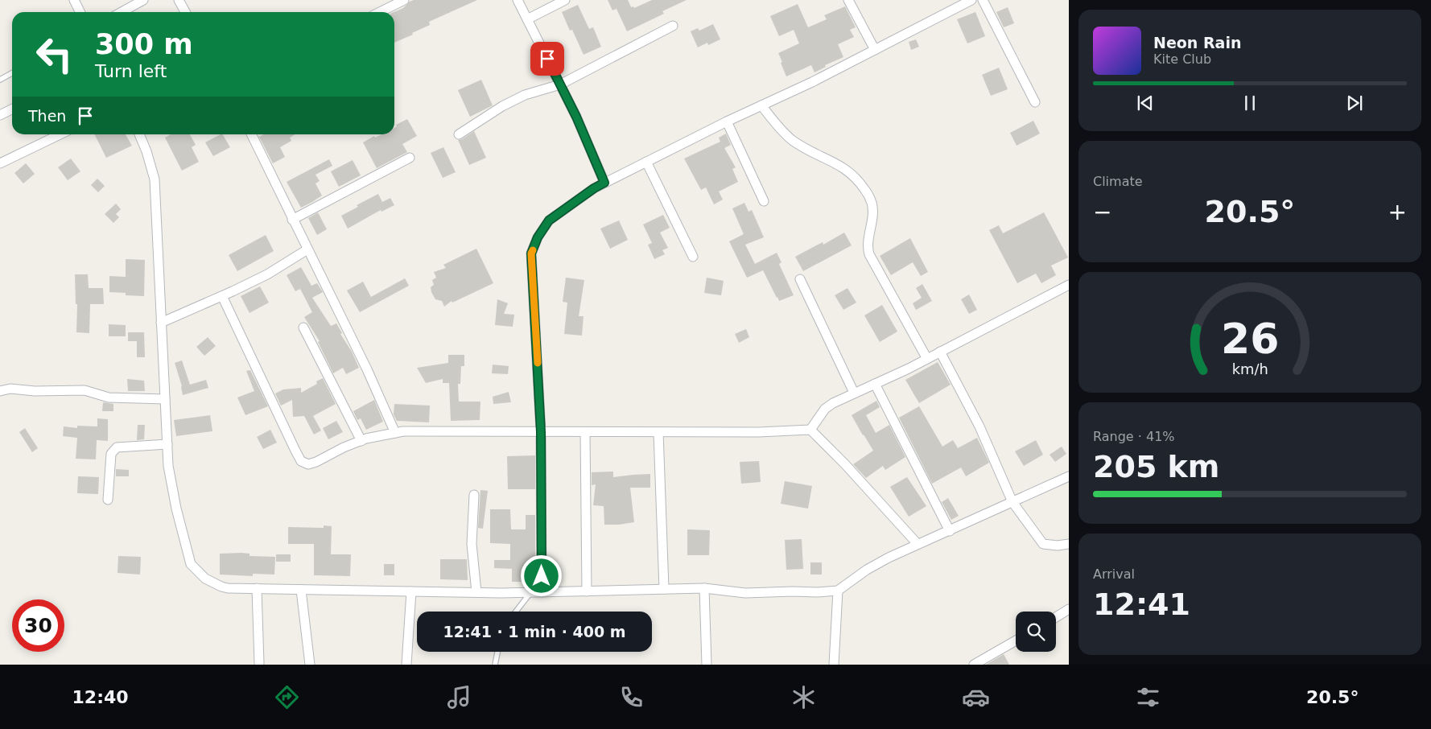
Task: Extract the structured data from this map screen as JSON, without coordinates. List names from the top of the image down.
{
  "page": {
    "turn": ["300 m", "Turn left"],
    "song": ["Neon Rain", "Kite Club"],
    "then": "Then",
    "tile": [
      "Climate",
      ["Range · 41%", "205 km"],
      ["Arrival", "12:41"]
    ],
    "heat": ["−", "20.5°", "+"],
    "limit": "30",
    "trip": "12:41 · 1 min · 400 m",
    "tabs": ["12:40", "20.5°"],
    "gauge": ["26", "km/h"]
  }
}
